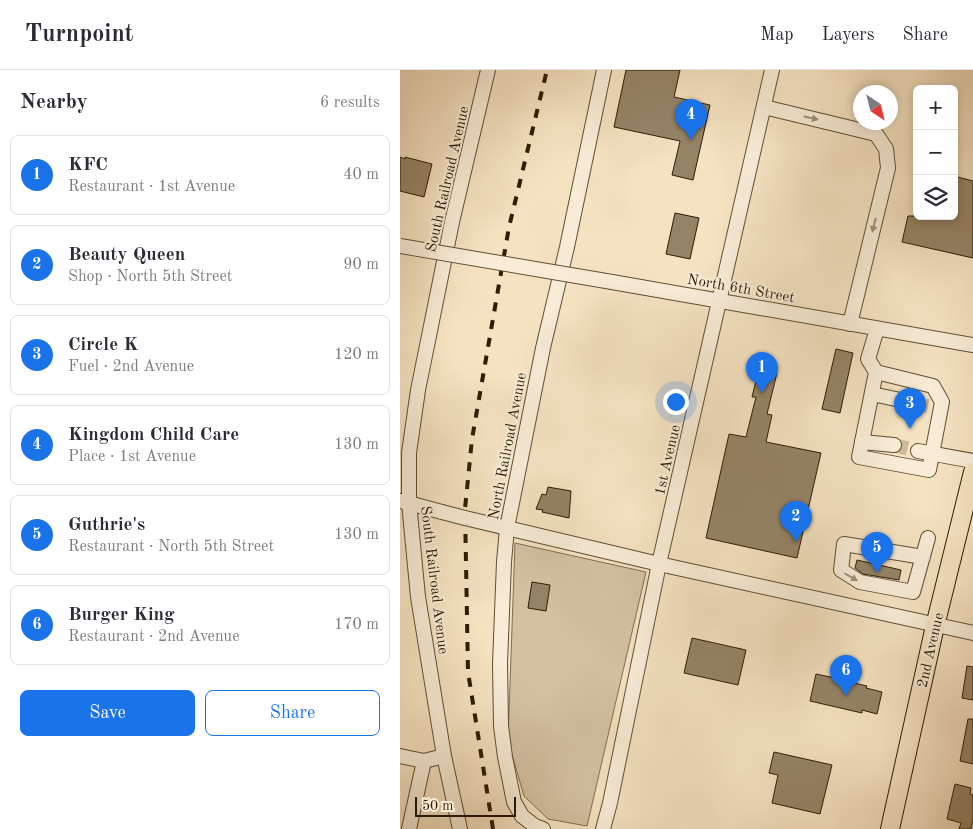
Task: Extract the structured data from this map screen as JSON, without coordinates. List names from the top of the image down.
{
  "streets": {
    "main road": ["2nd Avenue"],
    "street": [
      "South Railroad Avenue",
      "North 6th Street",
      "North Railroad Avenue",
      "1st Avenue"
    ]
  },
  "crossings": [
    ["North 6th Street", "1st Avenue"]
  ],
  "scale_bar": "50 m",
  "north": "bottom right",
  "page": {
    "header": "Turnpoint",
    "nav": ["Map", "Layers", "Share"],
    "heading": ["Nearby", "6 results"],
    "map_buttons": ["+", "−"],
    "pins": [
      "4",
      "1",
      "3",
      "2",
      "5",
      "6"
    ],
    "list": [
      {
        "mark": "1",
        "name": "KFC",
        "note": "Restaurant · 1st Avenue",
        "value": "40 m"
      },
      {
        "mark": "2",
        "name": "Beauty Queen",
        "note": "Shop · North 5th Street",
        "value": "90 m"
      },
      {
        "mark": "3",
        "name": "Circle K",
        "note": "Fuel · 2nd Avenue",
        "value": "120 m"
      },
      {
        "mark": "4",
        "name": "Kingdom Child Care",
        "note": "Place · 1st Avenue",
        "value": "130 m"
      },
      {
        "mark": "5",
        "name": "Guthrie's",
        "note": "Restaurant · North 5th Street",
        "value": "130 m"
      },
      {
        "mark": "6",
        "name": "Burger King",
        "note": "Restaurant · 2nd Avenue",
        "value": "170 m"
      }
    ],
    "buttons": ["Save", "Share"],
    "scale": "50 m"
  }
}
